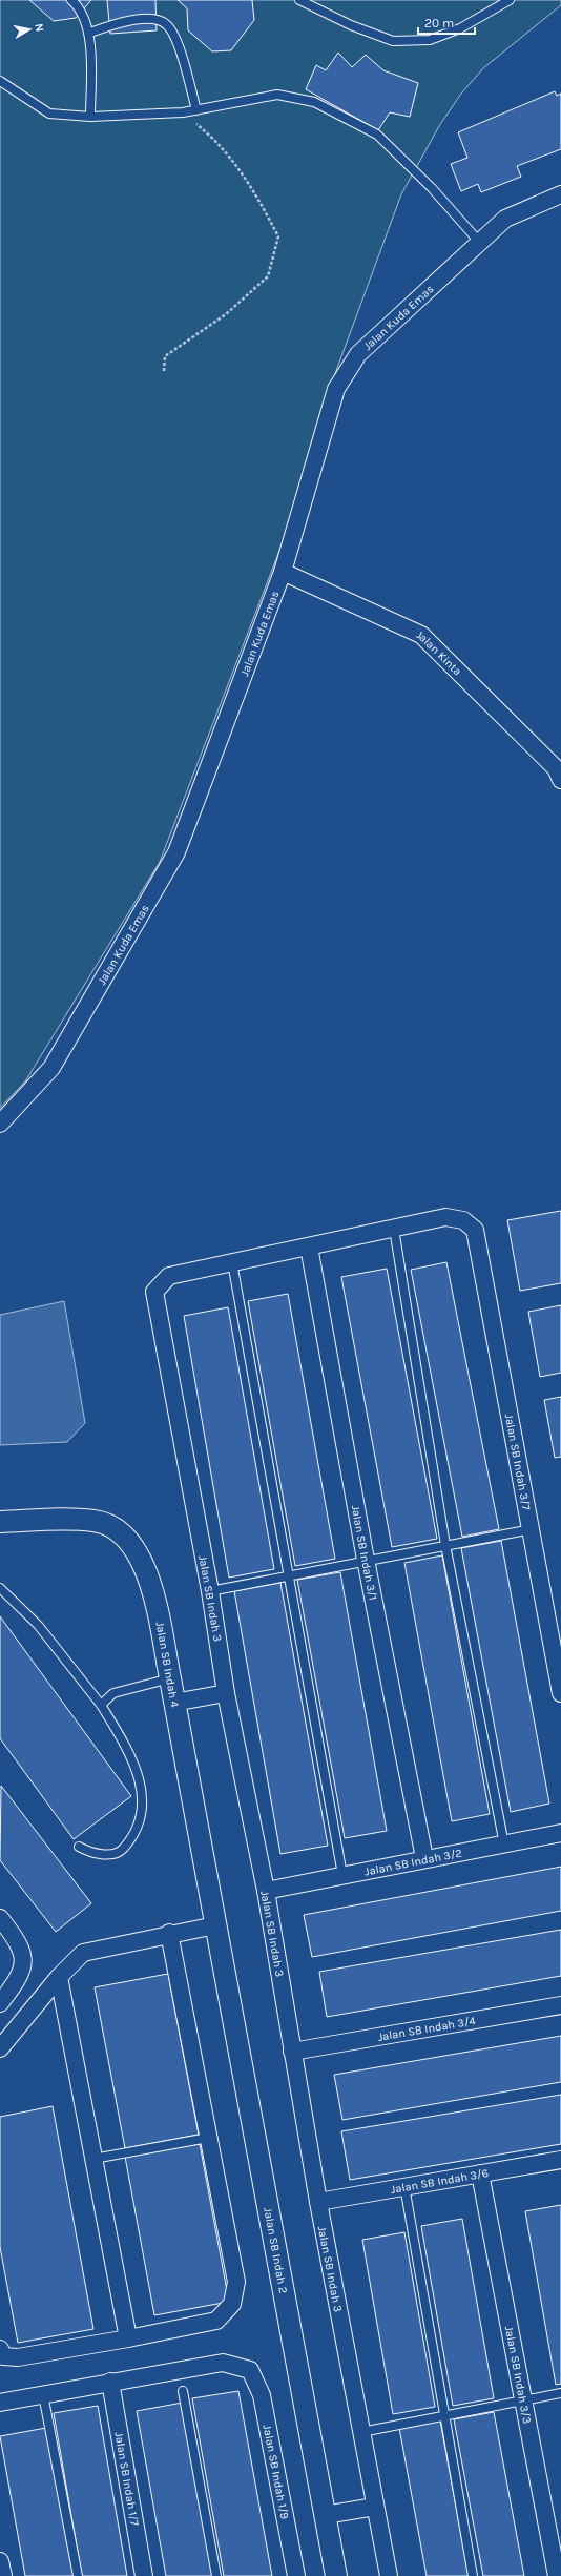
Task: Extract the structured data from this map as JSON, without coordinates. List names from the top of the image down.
{
  "streets": {
    "street": [
      "Jalan Kuda Emas",
      "Jalan Kinta",
      "Jalan SB Indah 3/7",
      "Jalan SB Indah 3/1",
      "Jalan SB Indah 3",
      "Jalan SB Indah 4",
      "Jalan SB Indah 3/2",
      "Jalan SB Indah 3/4",
      "Jalan SB Indah 3/6",
      "Jalan SB Indah 2",
      "Jalan SB Indah 3/3",
      "Jalan SB Indah 1/9",
      "Jalan SB Indah 1/7"
    ]
  },
  "crossings": [
    ["Jalan Kuda Emas", "Jalan Kinta"],
    ["Jalan SB Indah 3/1", "Jalan SB Indah 3/2"],
    ["Jalan SB Indah 3", "Jalan SB Indah 3/2"],
    ["Jalan SB Indah 3", "Jalan SB Indah 3/4"],
    ["Jalan SB Indah 3", "Jalan SB Indah 3/6"],
    ["Jalan SB Indah 4", "Jalan SB Indah 2"],
    ["Jalan SB Indah 3/6", "Jalan SB Indah 3/3"],
    ["Jalan SB Indah 1/9", "Jalan SB Indah 1/7"]
  ],
  "scale_bar": "20 m",
  "north": "right"
}
